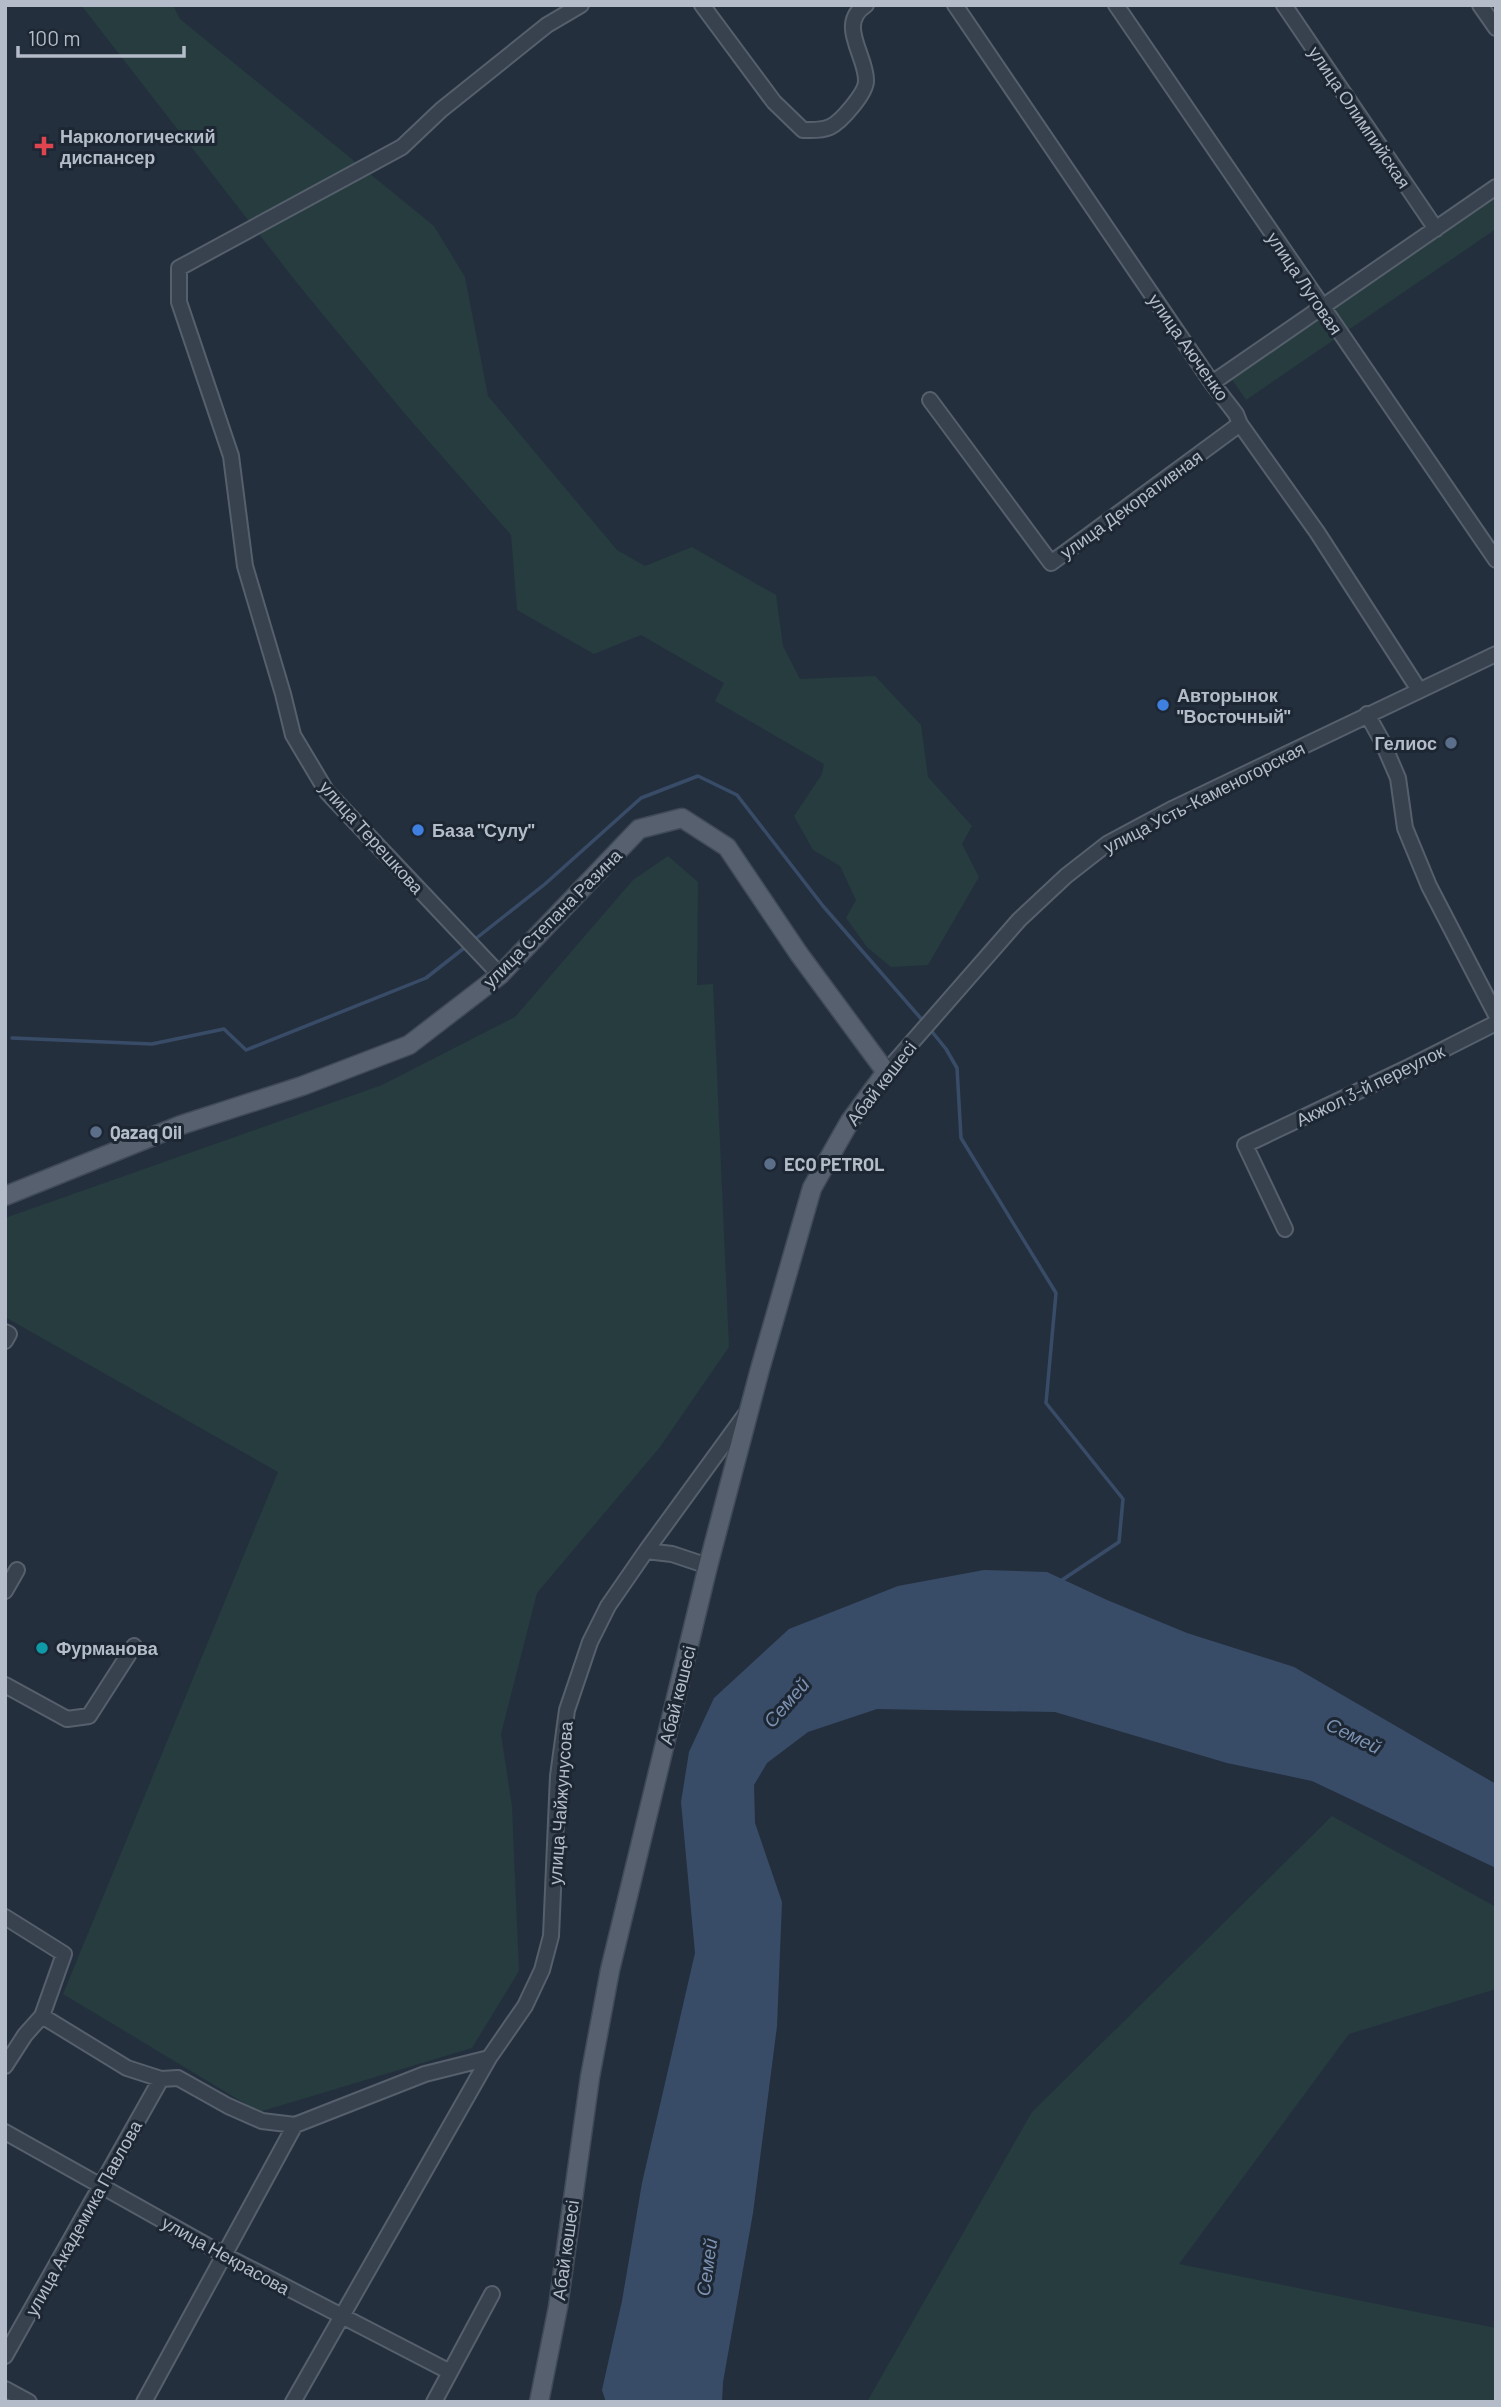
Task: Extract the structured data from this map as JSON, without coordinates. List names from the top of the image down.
{
  "streets": {
    "main road": ["улица Степана Разина", "Абай көшесі"],
    "street": [
      "улица Олимпийская",
      "улица Луговая",
      "улица Аюченко",
      "улица Декоративная",
      "улица Усть-Каменогорская",
      "улица Терешкова",
      "Акжол 3-й переулок",
      "улица Чайжунусова",
      "улица Академика Павлова",
      "улица Некрасова"
    ]
  },
  "crossings": [
    ["улица Аюченко", "улица Декоративная"],
    ["улица Аюченко", "улица Усть-Каменогорская"],
    ["улица Усть-Каменогорская", "Абай көшесі"],
    ["улица Терешкова", "улица Степана Разина"],
    ["улица Степана Разина", "Абай көшесі"],
    ["Абай көшесі", "улица Чайжунусова"],
    ["улица Чайжунусова", "улица Некрасова"],
    ["улица Академика Павлова", "улица Некрасова"]
  ],
  "water": ["Семей"],
  "places": {
    "health": ["Наркологический диспансер"],
    "other": [
      "Авторынок \"Восточный\"",
      "Гелиос",
      "База \"Сулу\"",
      "Qazaq Oil",
      "ECO PETROL",
      "Фурманова"
    ]
  },
  "scale_bar": "100 m"
}
